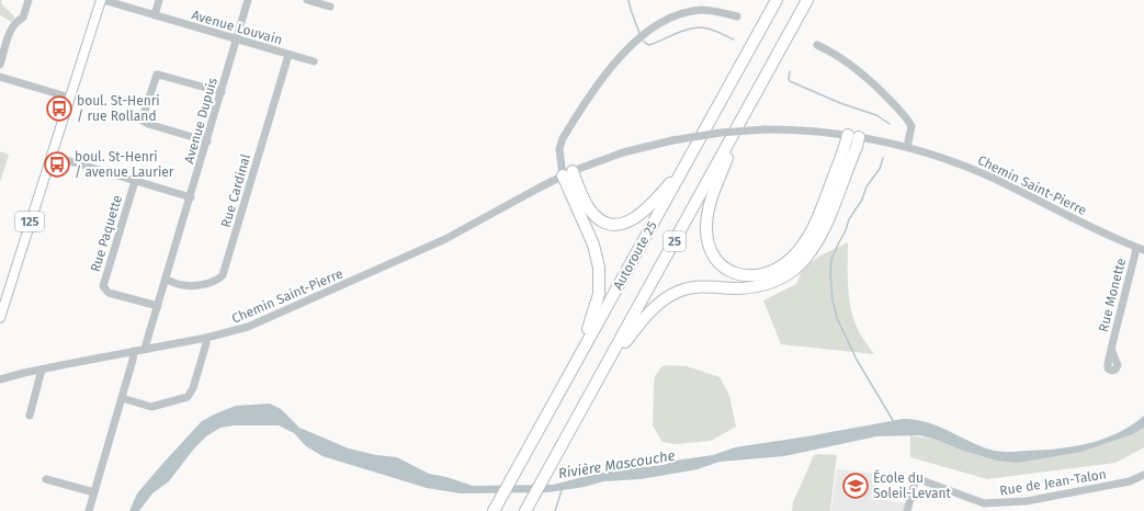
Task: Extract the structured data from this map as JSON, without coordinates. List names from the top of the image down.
{
  "streets": {
    "highway": ["25", "Autoroute 25"],
    "main road": ["125"],
    "street": [
      "Avenue Louvain",
      "Avenue Dupuis",
      "Chemin Saint-Pierre",
      "Rue Cardinal",
      "Rue Paquette",
      "Rue Monette",
      "Rue de Jean-Talon"
    ]
  },
  "crossings": [
    ["Avenue Louvain", "Avenue Dupuis"],
    ["Avenue Louvain", "Rue Cardinal"],
    ["Avenue Louvain", "125"],
    ["Avenue Dupuis", "Chemin Saint-Pierre"],
    ["Avenue Dupuis", "Rue Cardinal"],
    ["Avenue Dupuis", "Rue Paquette"],
    ["Chemin Saint-Pierre", "Rue Monette"]
  ],
  "water": ["Rivière Mascouche"],
  "places": {
    "bus stop": ["boul. St-Henri / rue Rolland", "boul. St-Henri / avenue Laurier"],
    "school or university": ["École du Soleil-Levant"]
  }
}
